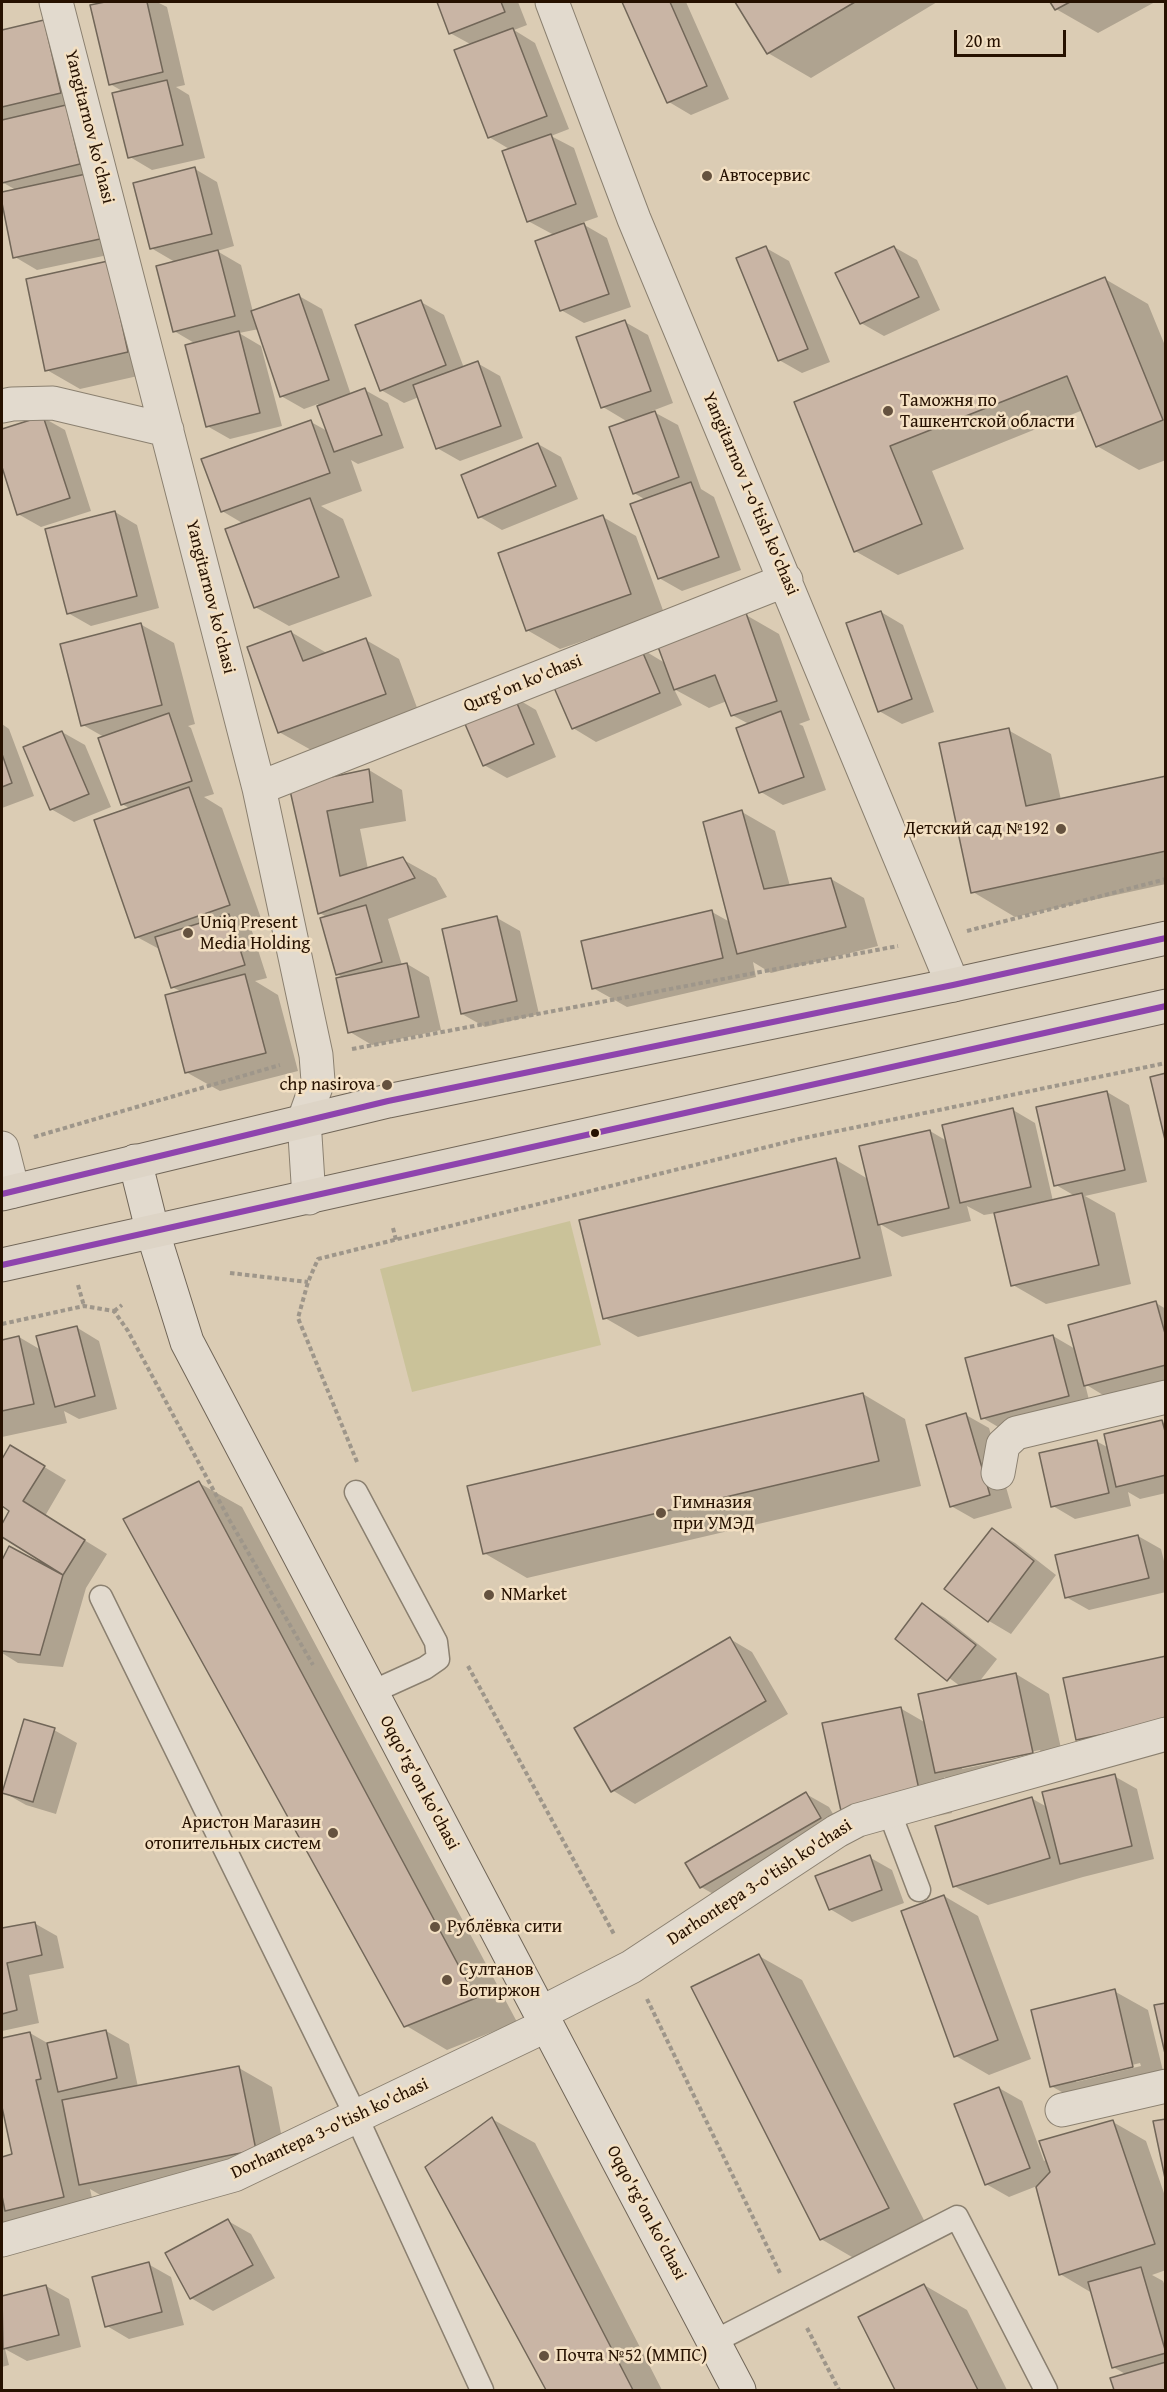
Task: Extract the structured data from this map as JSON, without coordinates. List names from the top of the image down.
{
  "streets": {
    "street": [
      "Yangitarnov ko'chasi",
      "Yangitarnov 1-o'tish ko'chasi",
      "Qurg'on ko'chasi",
      "Oqqo'rg'on ko'chasi",
      "Darhontepa 3-o'tish ko'chasi",
      "Dorhantepa 3-o'tish ko'chasi"
    ]
  },
  "crossings": [
    ["Yangitarnov ko'chasi", "Qurg'on ko'chasi"],
    ["Yangitarnov 1-o'tish ko'chasi", "Qurg'on ko'chasi"],
    ["Oqqo'rg'on ko'chasi", "Darhontepa 3-o'tish ko'chasi"],
    ["Oqqo'rg'on ko'chasi", "Dorhantepa 3-o'tish ko'chasi"],
    ["Darhontepa 3-o'tish ko'chasi", "Dorhantepa 3-o'tish ko'chasi"]
  ],
  "places": [
    "Автосервис",
    "Таможня по Ташкентской области",
    "Детский сад №192",
    "Uniq Present Media Holding",
    "chp nasirova",
    "Гимназия при УМЭД",
    "NMarket",
    "Аристон Магазин отопительных систем",
    "Рублёвка сити",
    "Султанов Ботиржон",
    "Почта №52 (ММПС)"
  ],
  "scale_bar": "20 m"
}
